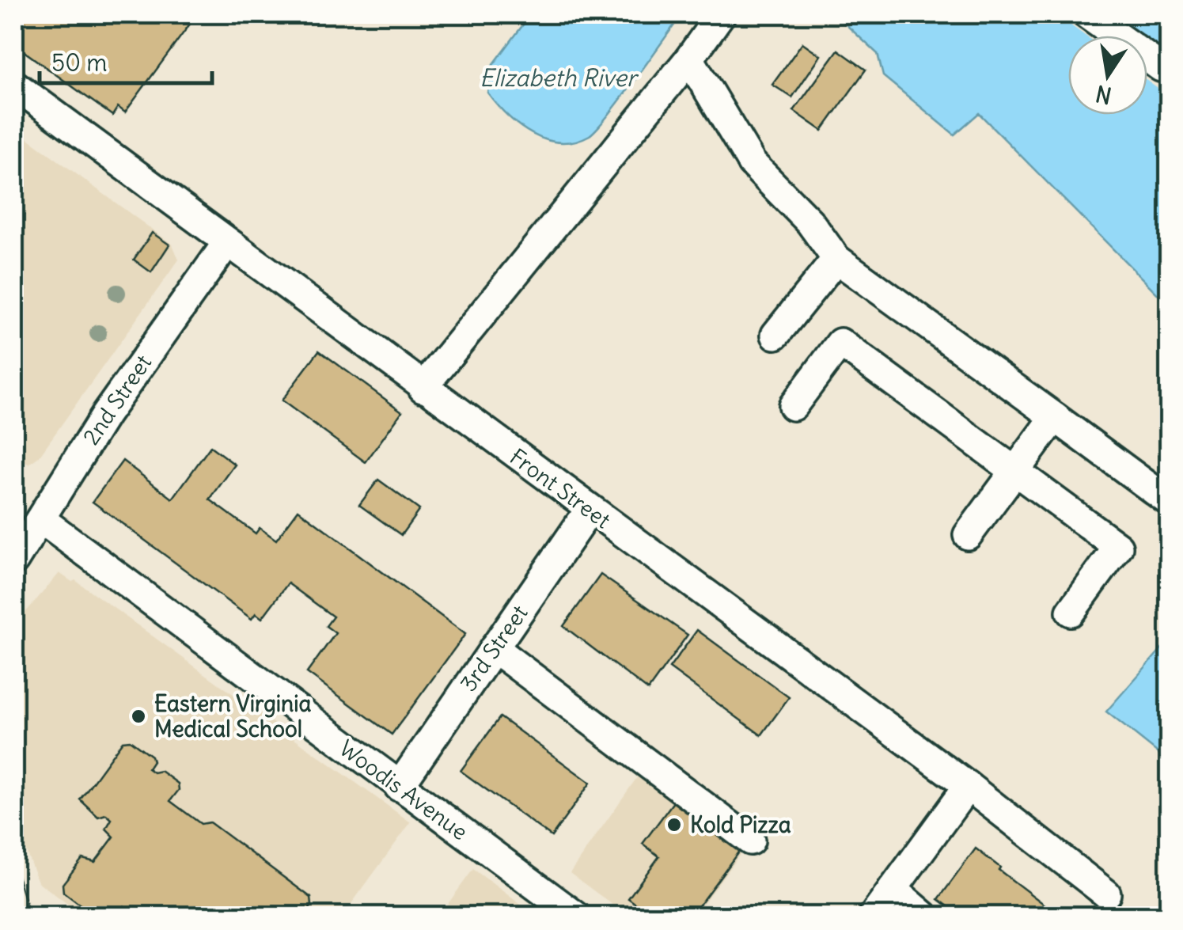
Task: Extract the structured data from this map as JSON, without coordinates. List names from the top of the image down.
{
  "streets": {
    "street": [
      "2nd Street",
      "Front Street",
      "3rd Street",
      "Woodis Avenue"
    ]
  },
  "crossings": [
    ["2nd Street", "Front Street"],
    ["2nd Street", "Woodis Avenue"],
    ["Front Street", "3rd Street"],
    ["3rd Street", "Woodis Avenue"]
  ],
  "water": ["Elizabeth River"],
  "places": ["Eastern Virginia Medical School", "Kold Pizza"],
  "scale_bar": "50 m",
  "north": "bottom"
}
